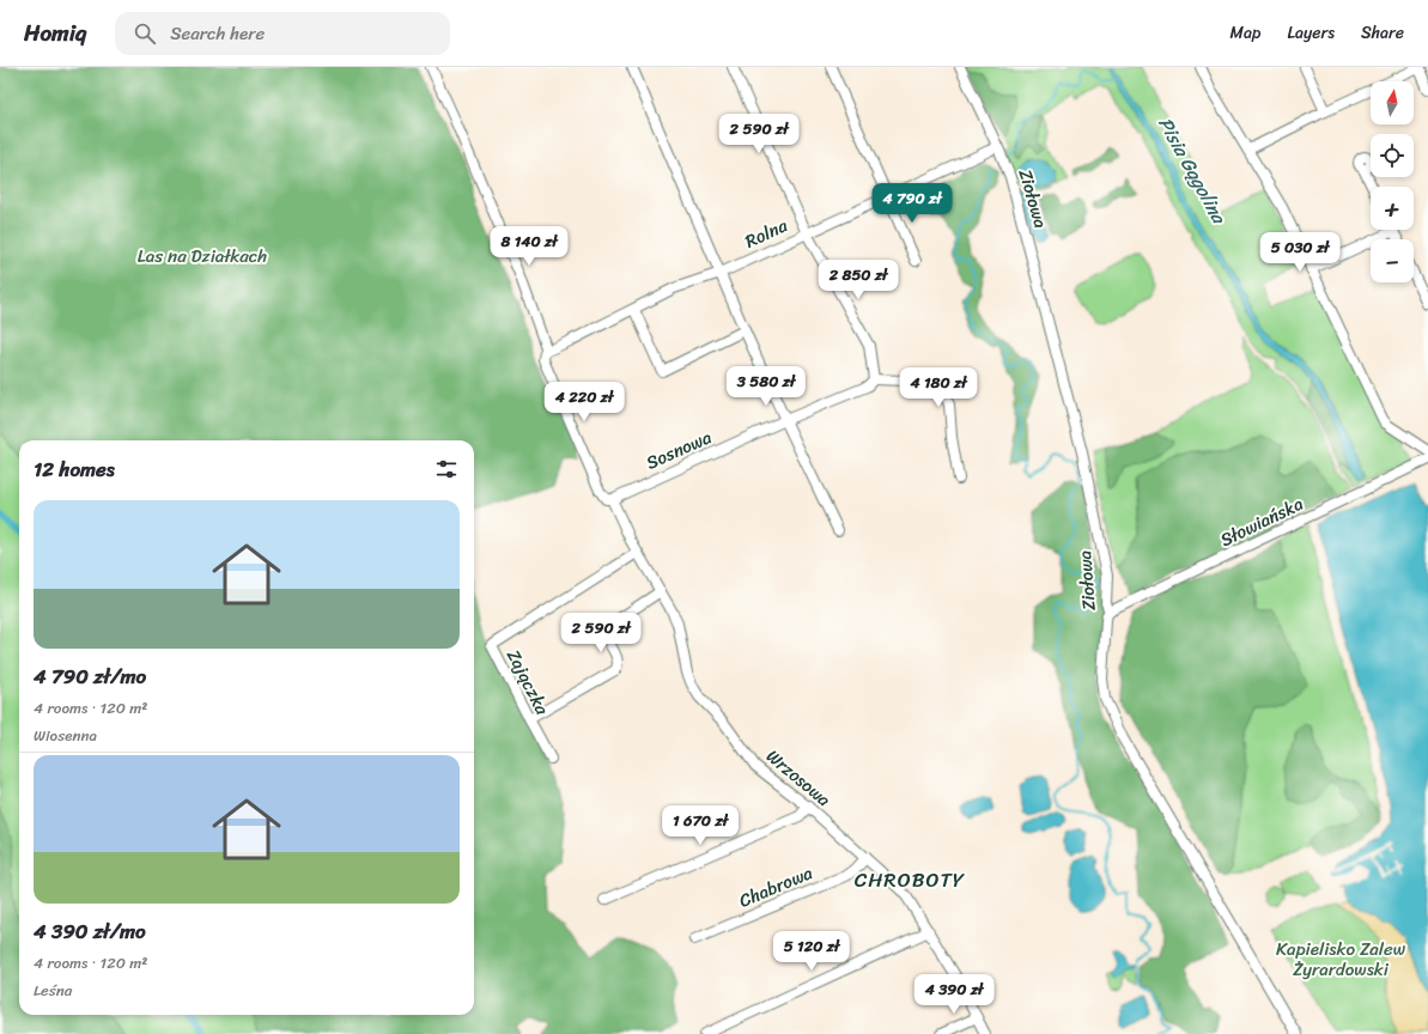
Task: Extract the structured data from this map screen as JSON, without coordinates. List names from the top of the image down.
{
  "streets": {
    "street": [
      "Ziołowa",
      "Rolna",
      "Sosnowa",
      "Słowiańska",
      "Zajączka",
      "Wrzosowa",
      "Chabrowa"
    ]
  },
  "crossings": [
    ["Ziołowa", "Rolna"],
    ["Ziołowa", "Słowiańska"],
    ["Rolna", "Wrzosowa"],
    ["Sosnowa", "Wrzosowa"],
    ["Zajączka", "Wrzosowa"],
    ["Wrzosowa", "Chabrowa"]
  ],
  "districts": ["CHROBOTY"],
  "water": ["Pisia Gągolina"],
  "parks": ["Las na Działkach", "Kapielisko Zalew Żyrardowski"],
  "north": "top",
  "page": {
    "header": "Homiq",
    "search": "Search here",
    "nav": ["Map", "Layers", "Share"],
    "map_buttons": ["+", "−"],
    "price": [
      "2 590 zł",
      "4 790 zł",
      "8 140 zł",
      "5 030 zł",
      "2 850 zł",
      "3 580 zł",
      "4 180 zł",
      "4 220 zł",
      "2 590 zł",
      "1 670 zł",
      "5 120 zł",
      "4 390 zł"
    ],
    "heading": "12 homes",
    "list": [
      {
        "name": "4 790 zł/mo",
        "note": "4 rooms · 120 m² · Wiosenna"
      },
      {
        "name": "4 390 zł/mo",
        "note": "4 rooms · 120 m² · Leśna"
      }
    ]
  }
}
